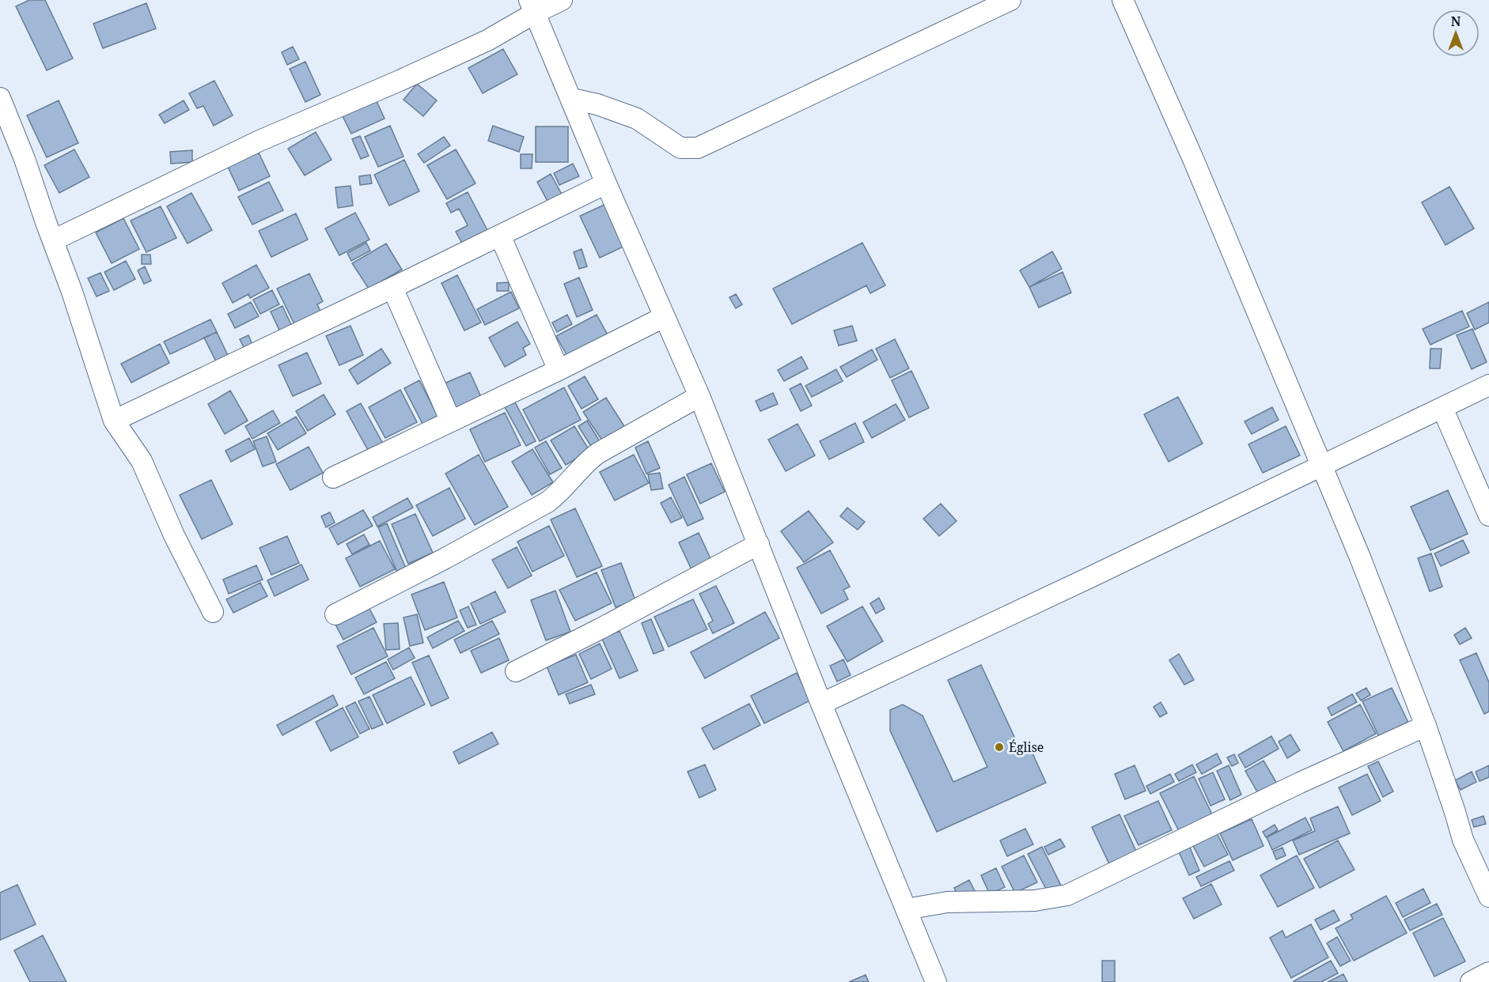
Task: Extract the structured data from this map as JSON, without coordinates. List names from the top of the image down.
{
  "places": ["Église"],
  "north": "top"
}
